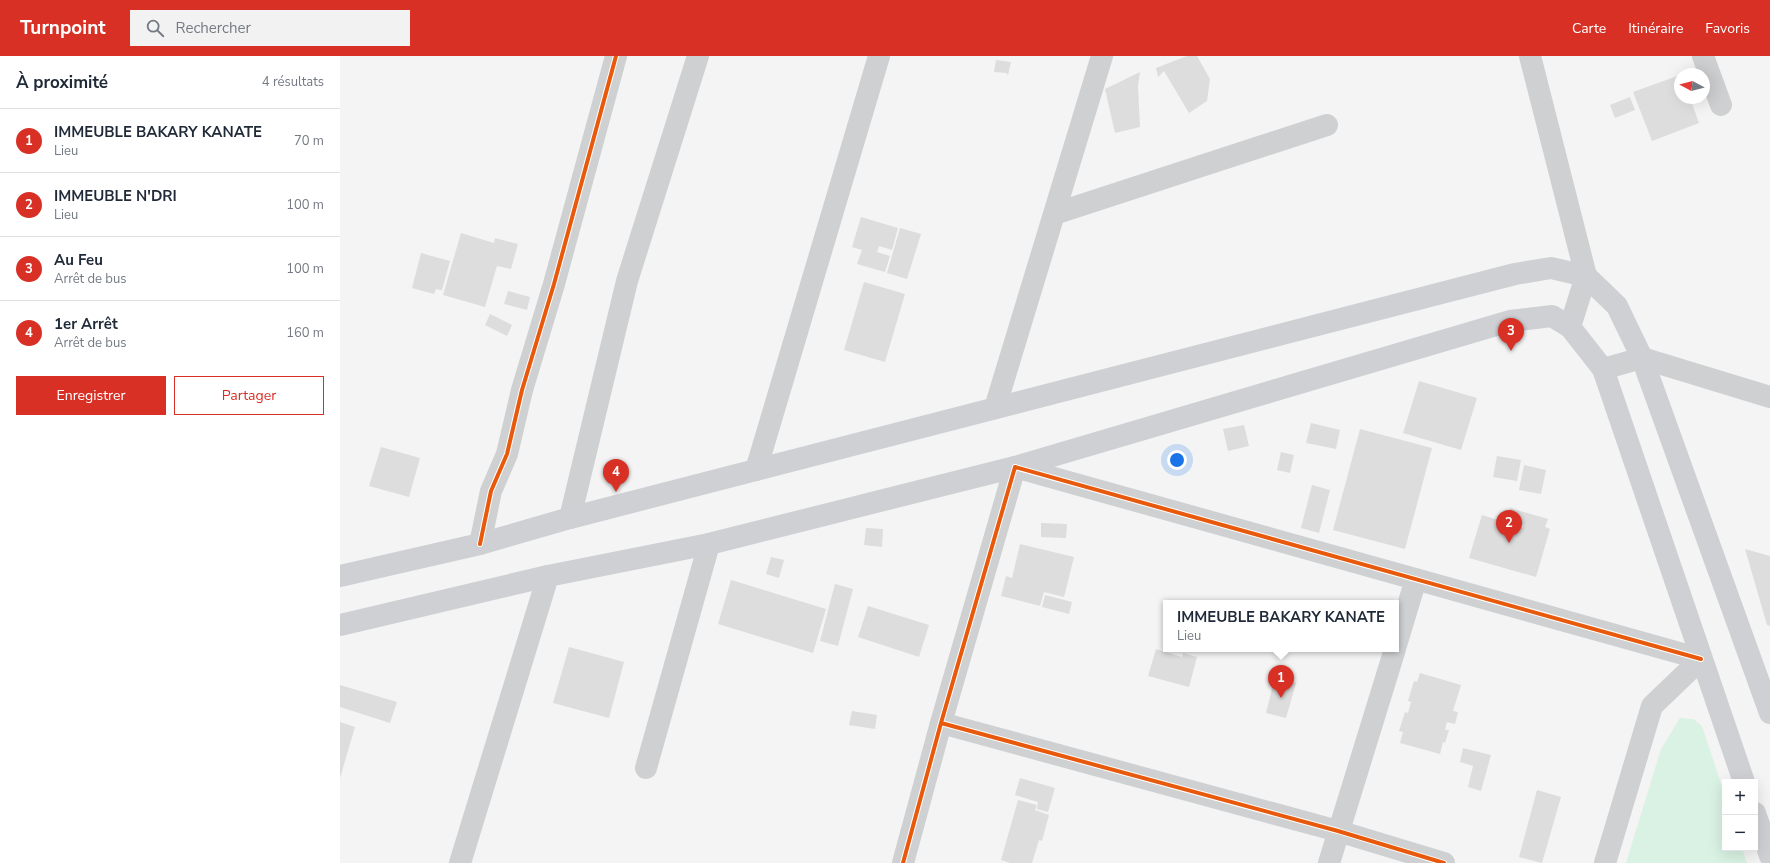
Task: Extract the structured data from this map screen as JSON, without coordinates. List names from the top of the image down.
{
  "north": "left",
  "page": {
    "header": "Turnpoint",
    "search": "Rechercher",
    "nav": ["Carte", "Itinéraire", "Favoris"],
    "heading": ["À proximité", "4 résultats"],
    "list": [
      {
        "mark": "1",
        "name": "IMMEUBLE BAKARY KANATE",
        "note": "Lieu",
        "value": "70 m"
      },
      {
        "mark": "2",
        "name": "IMMEUBLE N'DRI",
        "note": "Lieu",
        "value": "100 m"
      },
      {
        "mark": "3",
        "name": "Au Feu",
        "note": "Arrêt de bus",
        "value": "100 m"
      },
      {
        "mark": "4",
        "name": "1er Arrêt",
        "note": "Arrêt de bus",
        "value": "160 m"
      }
    ],
    "pins": [
      "3",
      "4",
      "2",
      "1"
    ],
    "buttons": ["Enregistrer", "Partager"],
    "popup": ["IMMEUBLE BAKARY KANATE", "Lieu"],
    "map_buttons": ["+", "−"]
  }
}
